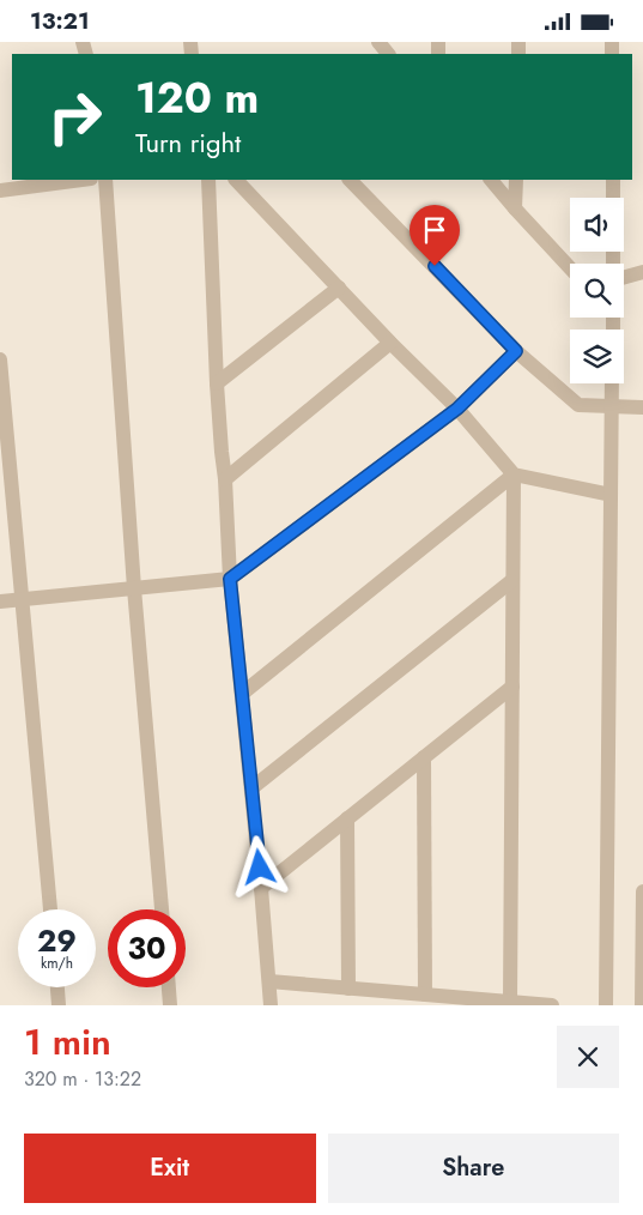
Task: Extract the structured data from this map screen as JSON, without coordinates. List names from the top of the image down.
{
  "page": {
    "status": "13:21",
    "turn": ["120 m", "Turn right"],
    "speed": "29 km/h",
    "limit": "30",
    "heading": ["1 min", "320 m · 13:22"],
    "buttons": ["Exit", "Share"]
  }
}
